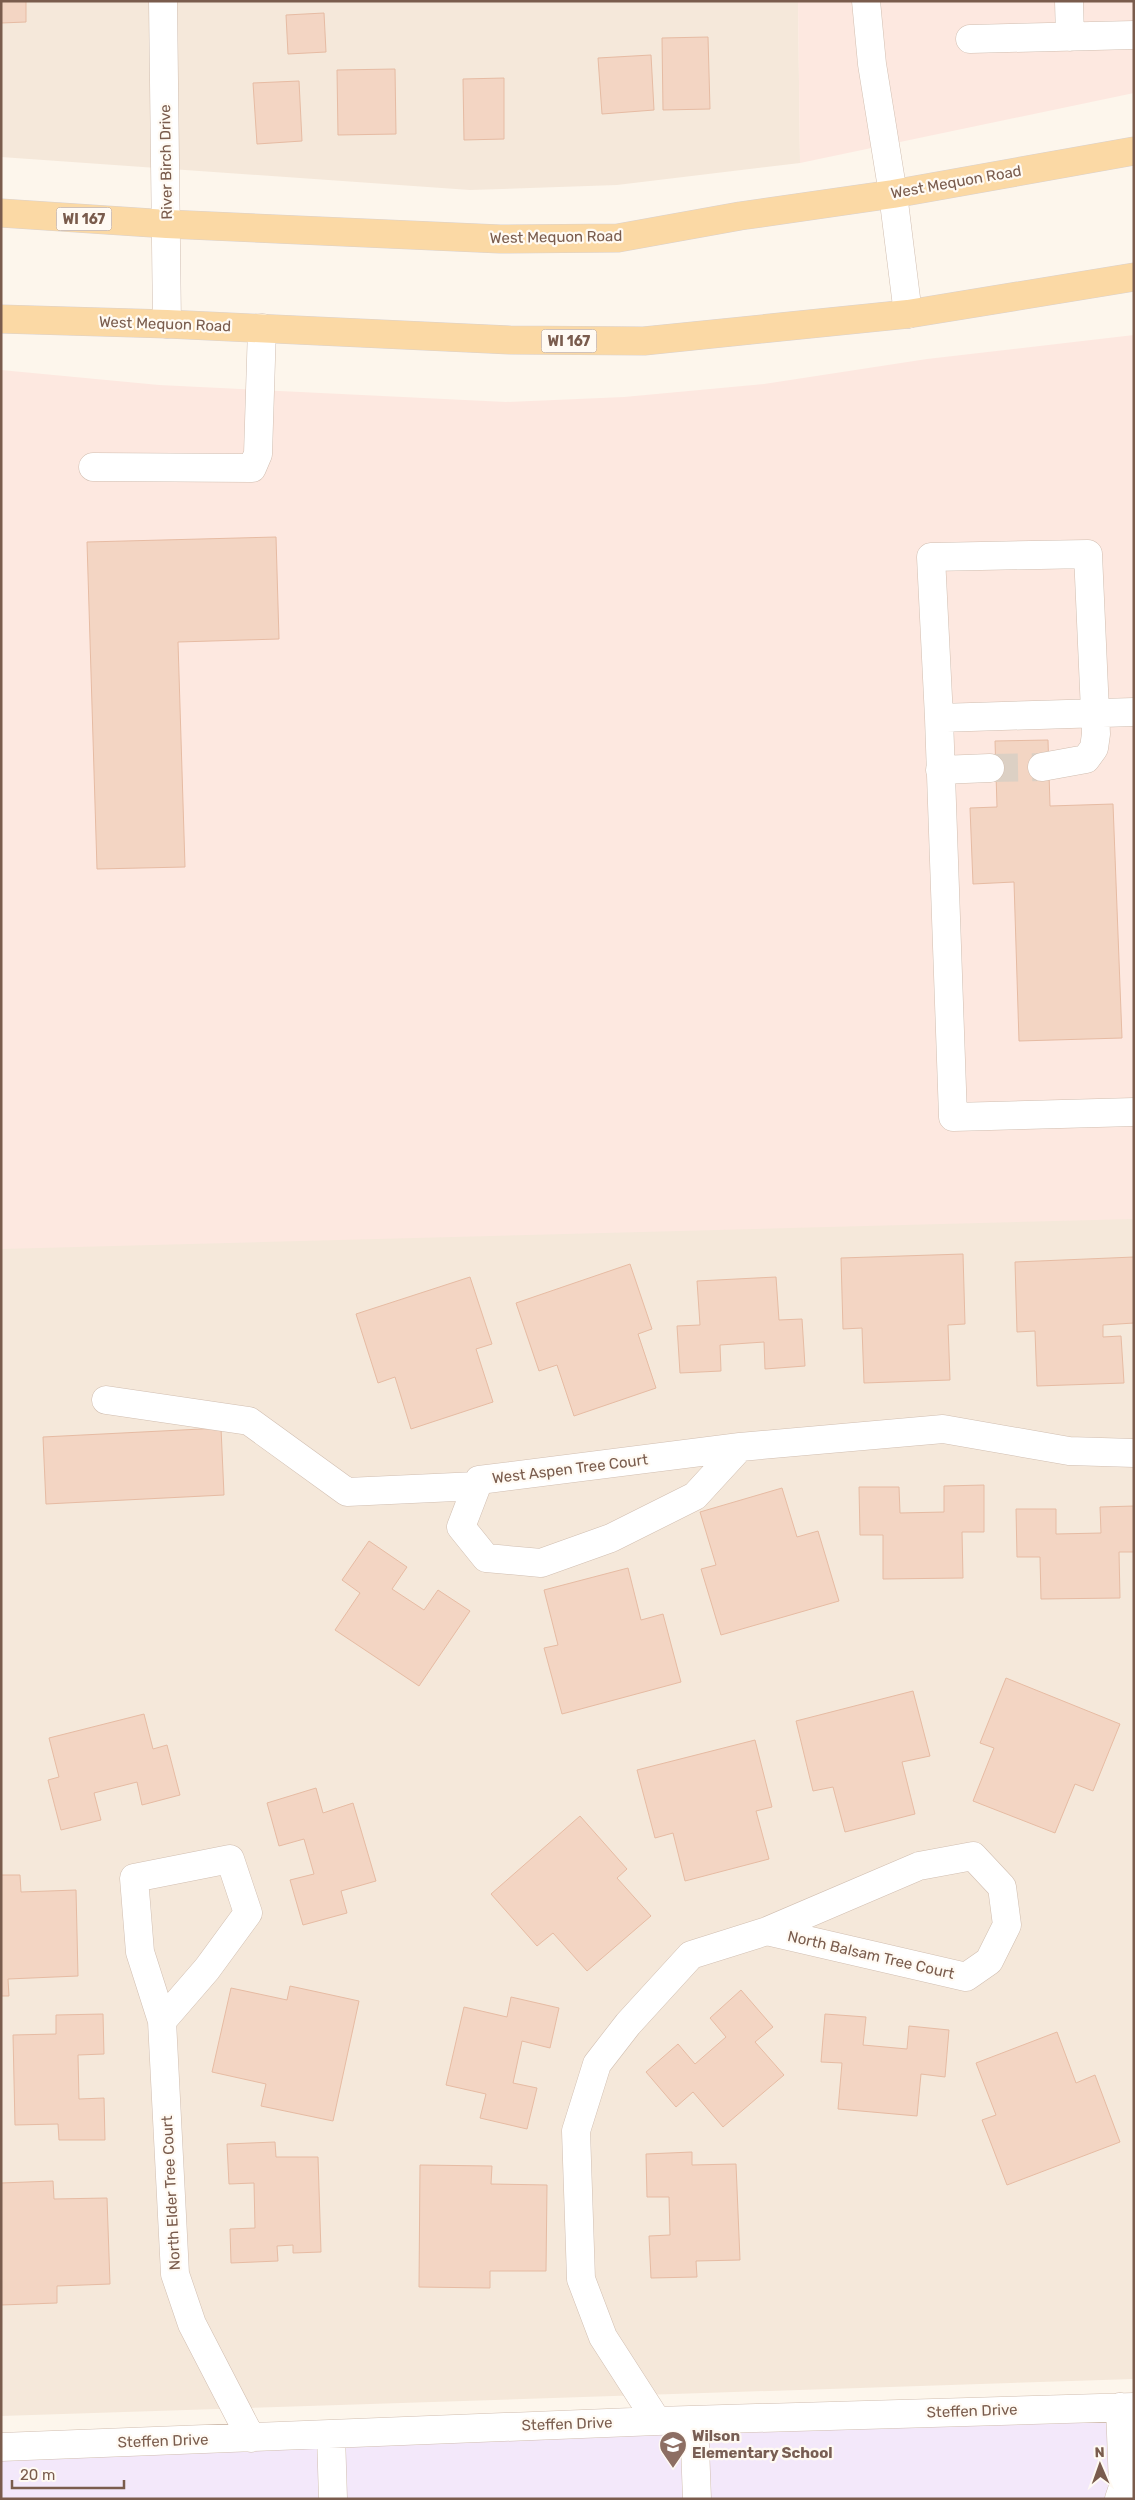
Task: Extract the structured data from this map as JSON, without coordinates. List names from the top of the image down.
{
  "streets": {
    "main road": ["West Mequon Road", "WI 167"],
    "street": [
      "River Birch Drive",
      "West Aspen Tree Court",
      "North Balsam Tree Court",
      "North Elder Tree Court",
      "Steffen Drive"
    ]
  },
  "crossings": [
    ["River Birch Drive", "West Mequon Road"],
    ["North Balsam Tree Court", "Steffen Drive"],
    ["North Elder Tree Court", "Steffen Drive"]
  ],
  "places": {
    "school or university": ["Wilson Elementary School"]
  },
  "scale_bar": "20 m",
  "north": "top"
}
